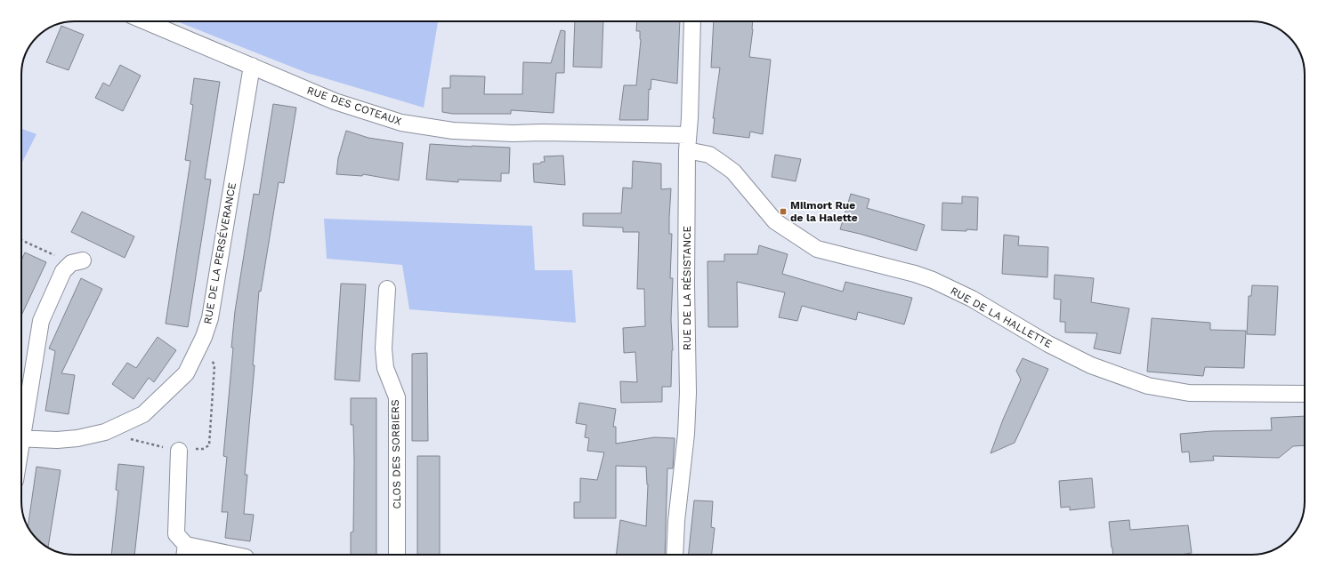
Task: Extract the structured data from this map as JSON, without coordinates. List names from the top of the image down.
{
  "streets": {
    "street": [
      "RUE DES COTEAUX",
      "RUE DE LA PERSÉVERANCE",
      "RUE DE LA RÉSISTANCE",
      "RUE DE LA HALLETTE",
      "CLOS DES SORBIERS"
    ]
  },
  "crossings": [
    ["RUE DES COTEAUX", "RUE DE LA PERSÉVERANCE"],
    ["RUE DES COTEAUX", "RUE DE LA RÉSISTANCE"],
    ["RUE DE LA RÉSISTANCE", "RUE DE LA HALLETTE"]
  ],
  "places": {
    "transit": ["Milmort Rue de la Halette"]
  }
}
